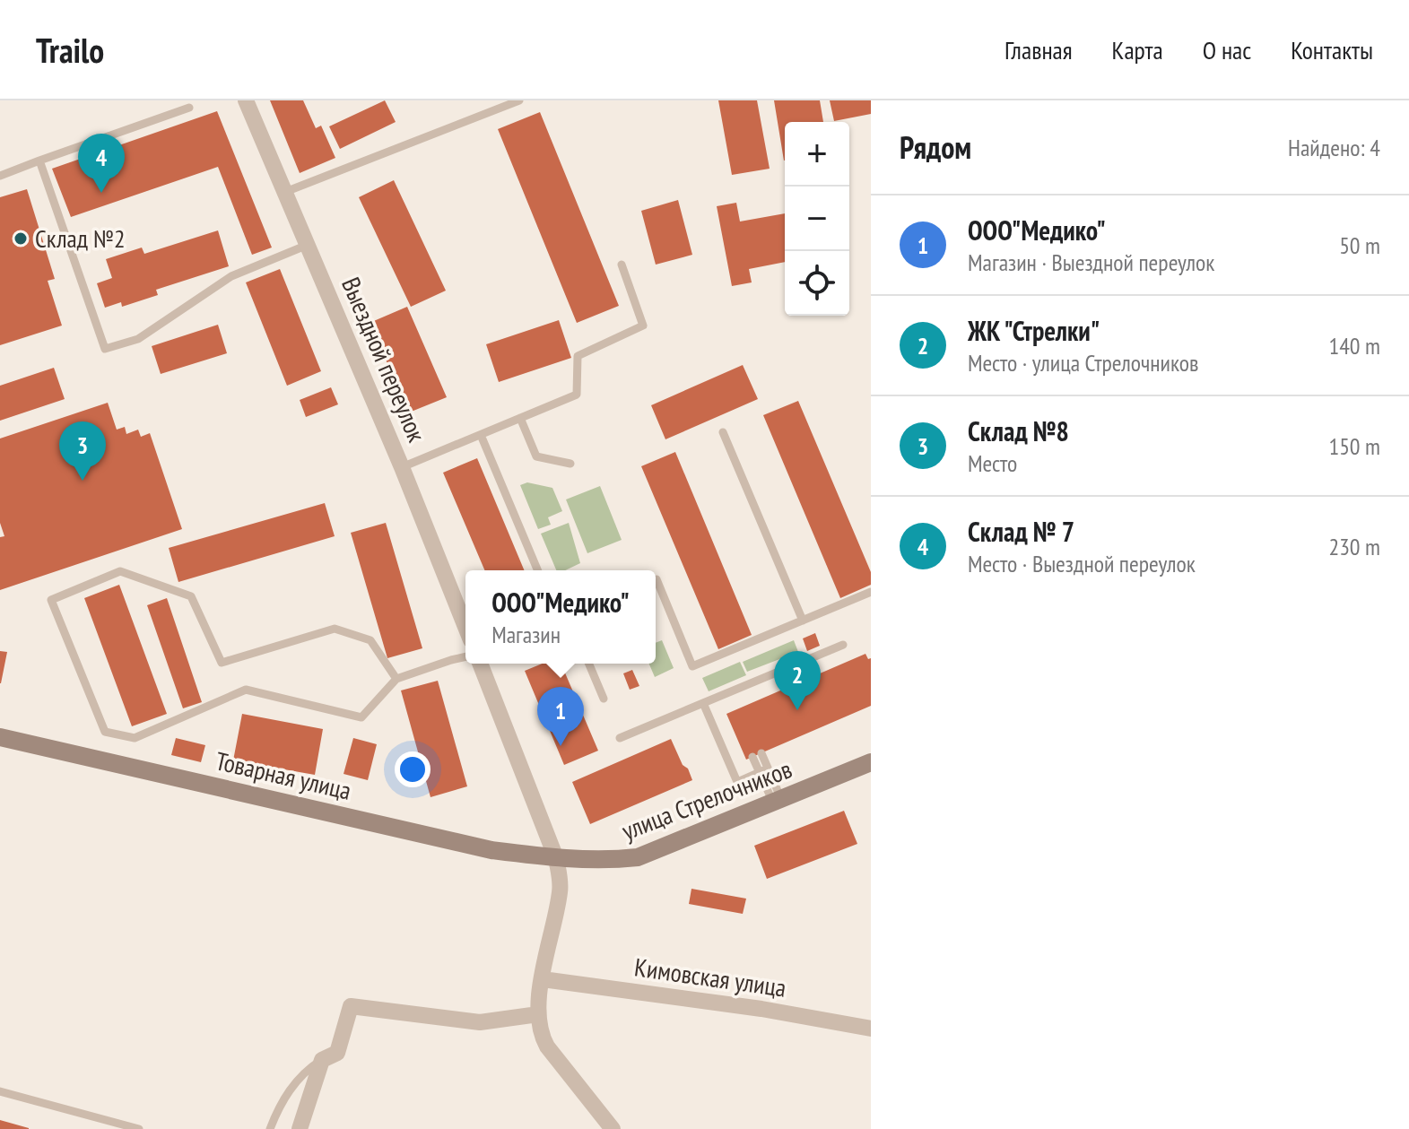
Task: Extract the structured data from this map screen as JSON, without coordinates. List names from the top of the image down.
{
  "streets": {
    "main road": ["Товарная улица", "улица Стрелочников"],
    "street": ["Выездной переулок", "Кимовская улица"]
  },
  "crossings": [
    ["Товарная улица", "улица Стрелочников"]
  ],
  "places": ["Склад №2"],
  "page": {
    "header": "Trailo",
    "nav": [
      "Главная",
      "Карта",
      "О нас",
      "Контакты"
    ],
    "heading": ["Рядом", "Найдено: 4"],
    "map_buttons": ["+", "−"],
    "pins": [
      "4",
      "3",
      "2",
      "1"
    ],
    "list": [
      {
        "mark": "1",
        "name": "ООО\"Медико\"",
        "note": "Магазин · Выездной переулок",
        "value": "50 m"
      },
      {
        "mark": "2",
        "name": "ЖК \"Стрелки\"",
        "note": "Место · улица Стрелочников",
        "value": "140 m"
      },
      {
        "mark": "3",
        "name": "Склад №8",
        "note": "Место",
        "value": "150 m"
      },
      {
        "mark": "4",
        "name": "Склад № 7",
        "note": "Место · Выездной переулок",
        "value": "230 m"
      }
    ],
    "popup": ["ООО\"Медико\"", "Магазин"]
  }
}
